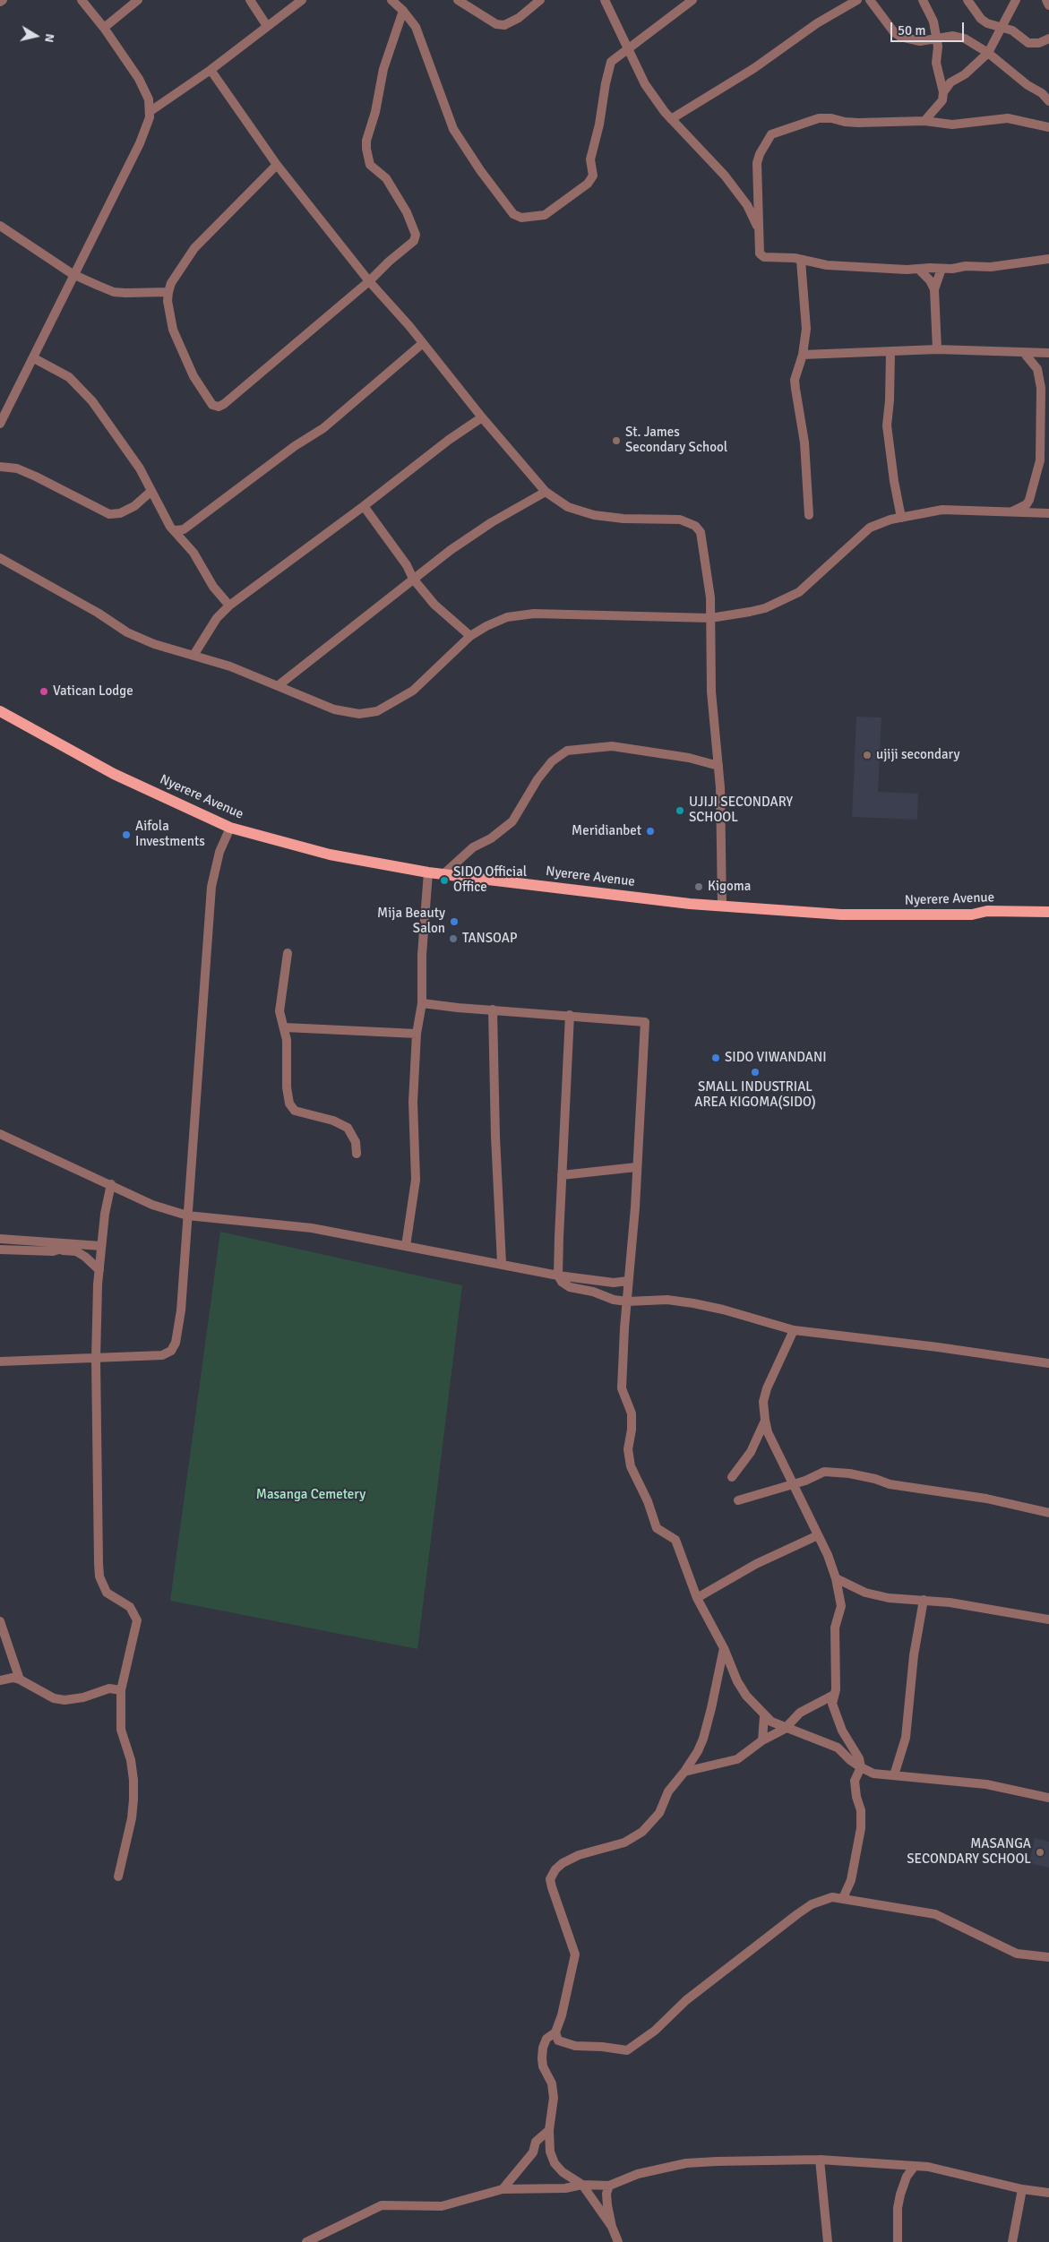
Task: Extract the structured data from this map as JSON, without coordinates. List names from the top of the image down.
{
  "streets": {
    "main road": ["Nyerere Avenue"]
  },
  "parks": ["Masanga Cemetery"],
  "places": [
    "St. James Secondary School",
    "Vatican Lodge",
    "ujiji secondary",
    "UJIJI SECONDARY SCHOOL",
    "Meridianbet",
    "Aifola Investments",
    "SIDO Official Office",
    "Kigoma",
    "Mija Beauty Salon",
    "TANSOAP",
    "SIDO VIWANDANI",
    "SMALL INDUSTRIAL AREA KIGOMA(SIDO)",
    "MASANGA SECONDARY SCHOOL"
  ],
  "scale_bar": "50 m",
  "north": "right"
}
